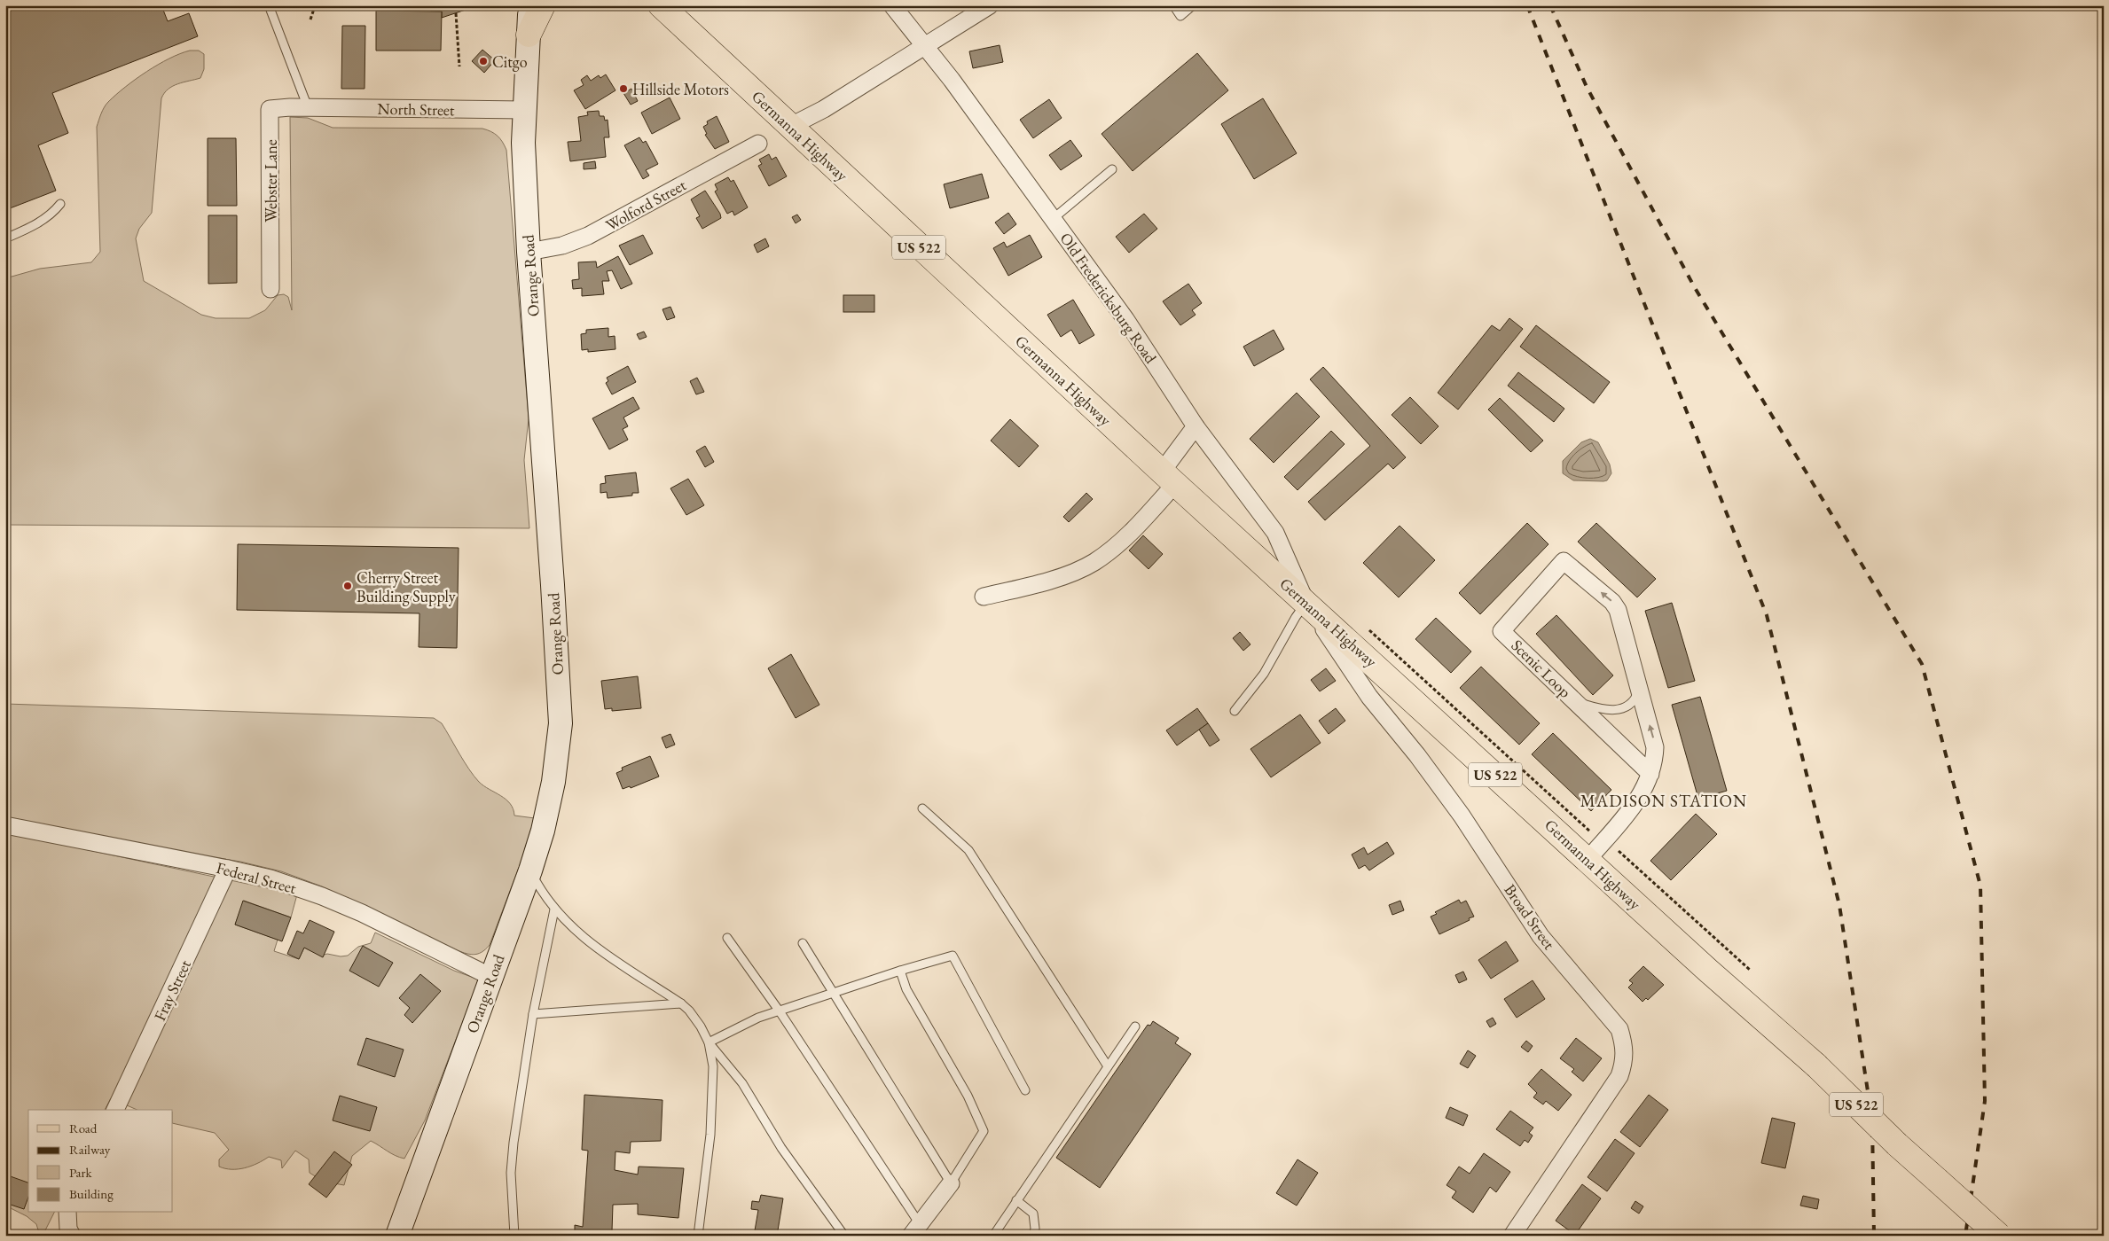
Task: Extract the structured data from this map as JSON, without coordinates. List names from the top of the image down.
{
  "streets": {
    "main road": ["Germanna Highway", "US 522", "Orange Road"],
    "street": [
      "North Street",
      "Webster Lane",
      "Wolford Street",
      "Old Fredericksburg Road",
      "Scenic Loop",
      "Federal Street",
      "Broad Street",
      "Fray Street"
    ]
  },
  "crossings": [
    ["North Street", "Webster Lane"],
    ["North Street", "Orange Road"],
    ["Germanna Highway", "Old Fredericksburg Road"],
    ["Germanna Highway", "Scenic Loop"],
    ["Germanna Highway", "Broad Street"],
    ["Wolford Street", "Orange Road"],
    ["Orange Road", "Federal Street"],
    ["Old Fredericksburg Road", "Broad Street"],
    ["Federal Street", "Fray Street"]
  ],
  "districts": ["MADISON STATION"],
  "places": ["Citgo", "Hillside Motors", "Cherry Street Building Supply"],
  "legend": [
    "Road",
    "Railway",
    "Park",
    "Building"
  ]
}
